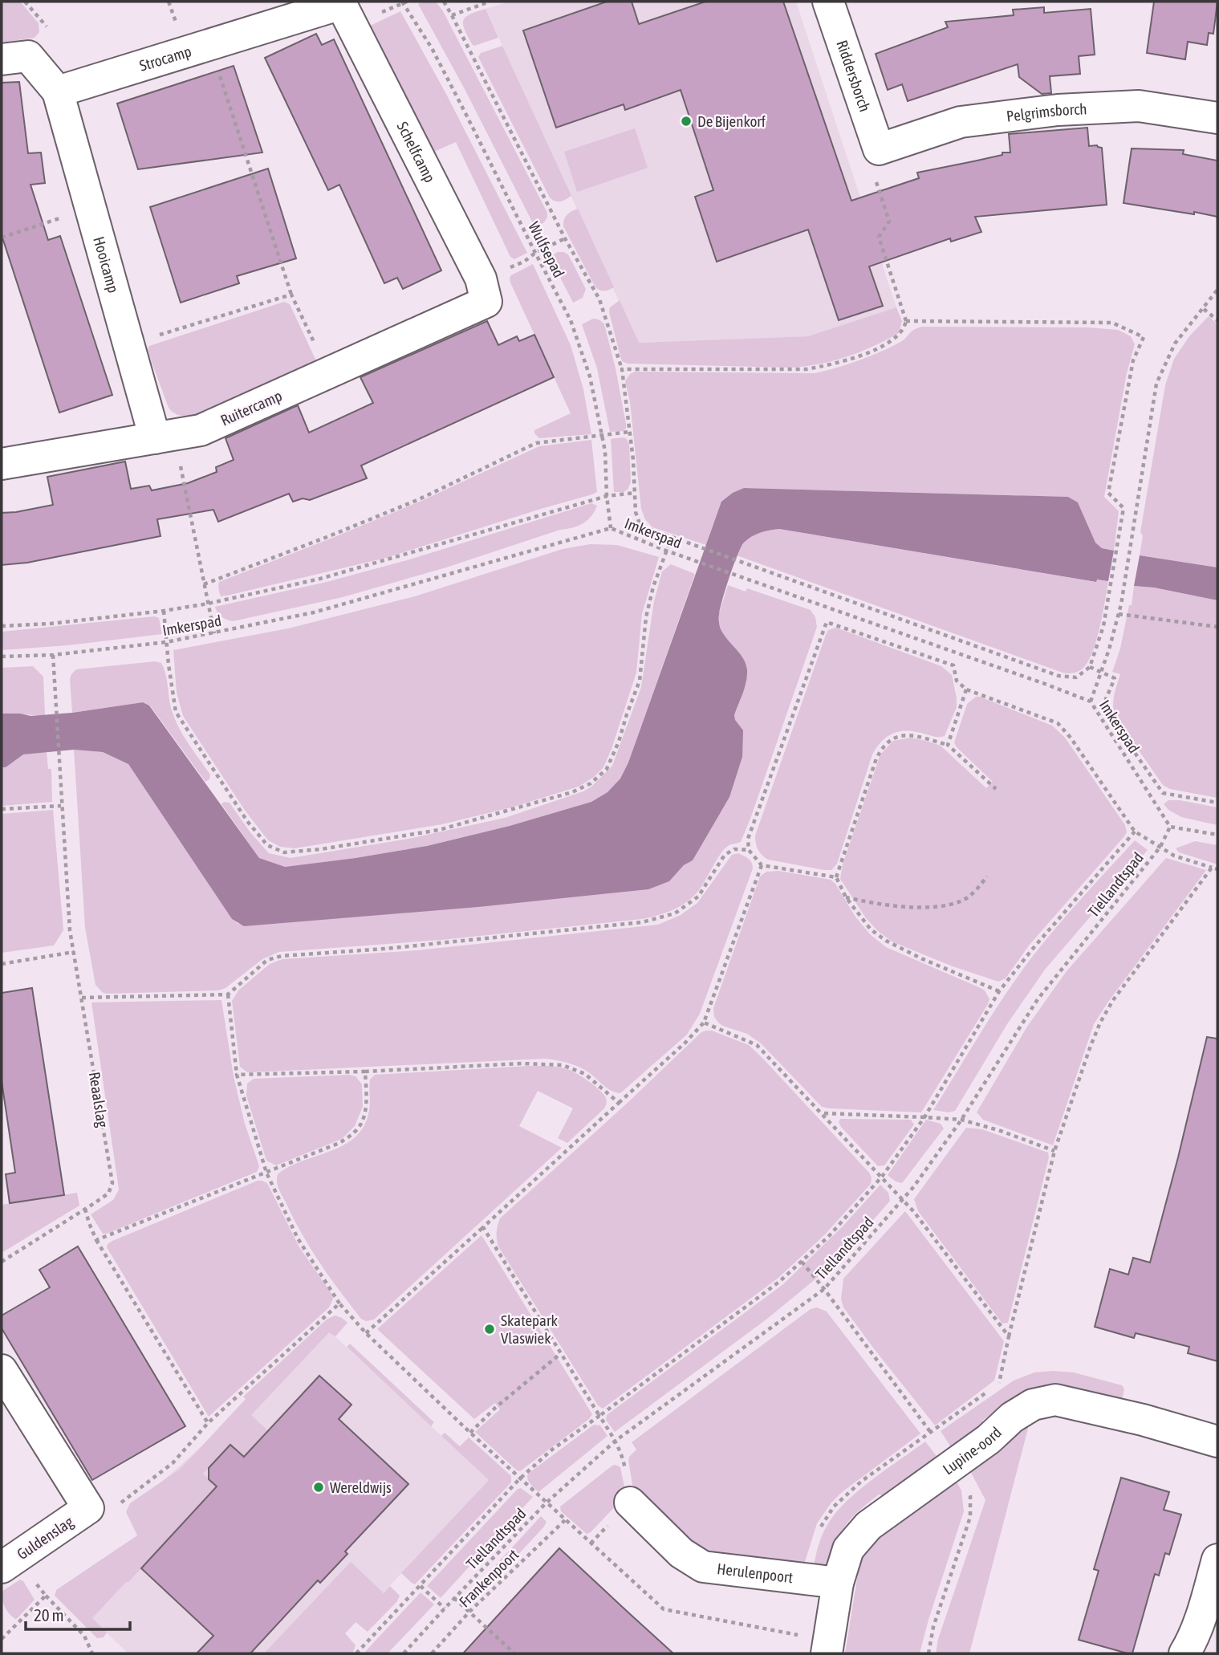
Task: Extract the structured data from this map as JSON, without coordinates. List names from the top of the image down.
{
  "streets": {
    "street": [
      "Strocamp",
      "Riddersborch",
      "Pelgrimsborch",
      "Schelfcamp",
      "Hooicamp",
      "Ruitercamp",
      "Lupine-oord",
      "Guldenslag",
      "Herulenpoort"
    ],
    "path": [
      "Wulfsepad",
      "Imkerspad",
      "Tiellandtspad",
      "Reaalslag",
      "Frankenpoort"
    ]
  },
  "crossings": [
    ["Strocamp", "Schelfcamp"],
    ["Strocamp", "Hooicamp"],
    ["Riddersborch", "Pelgrimsborch"],
    ["Schelfcamp", "Ruitercamp"],
    ["Wulfsepad", "Imkerspad"],
    ["Hooicamp", "Ruitercamp"],
    ["Imkerspad", "Tiellandtspad"],
    ["Imkerspad", "Reaalslag"],
    ["Lupine-oord", "Herulenpoort"]
  ],
  "places": ["De Bijenkorf", "Skatepark Vlaswiek", "Wereldwijs"],
  "scale_bar": "20 m"
}
